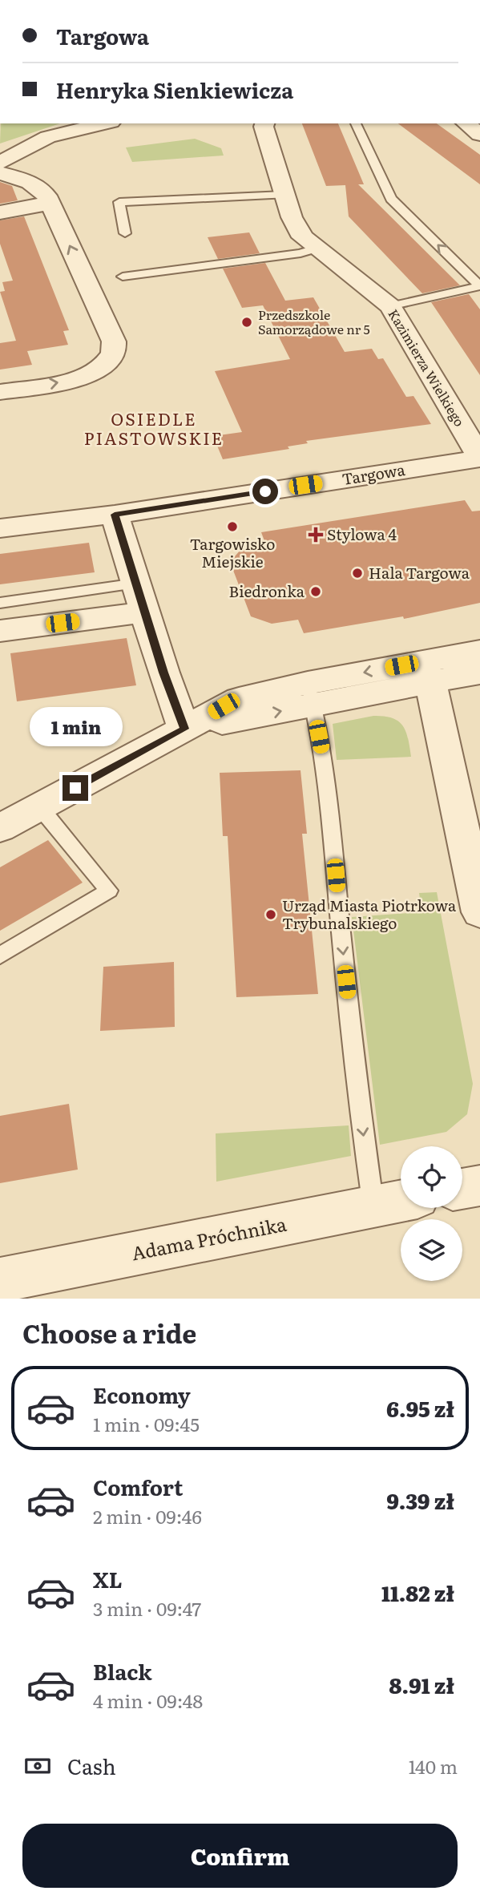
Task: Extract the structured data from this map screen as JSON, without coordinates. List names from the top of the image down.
{
  "streets": {
    "street": ["Kazimierza Wielkiego", "Targowa", "Adama Próchnika"]
  },
  "crossings": [
    ["Kazimierza Wielkiego", "Targowa"]
  ],
  "districts": ["OSIEDLE PIASTOWSKIE"],
  "places": {
    "other": [
      "Przedszkole Samorządowe nr 5",
      "Targowisko Miejskie",
      "Hala Targowa",
      "Biedronka",
      "Urząd Miasta Piotrkowa Trybunalskiego"
    ],
    "health": ["Stylowa 4"]
  },
  "page": {
    "banner": ["Targowa", "Henryka Sienkiewicza"],
    "bubble": "1 min",
    "heading": "Choose a ride",
    "list": [
      {
        "name": "Economy",
        "note": "1 min · 09:45",
        "value": "6.95 zł"
      },
      {
        "name": "Comfort",
        "note": "2 min · 09:46",
        "value": "9.39 zł"
      },
      {
        "name": "XL",
        "note": "3 min · 09:47",
        "value": "11.82 zł"
      },
      {
        "name": "Black",
        "note": "4 min · 09:48",
        "value": "8.91 zł"
      }
    ],
    "pay": ["Cash", "140 m"],
    "buttons": "Confirm"
  }
}
